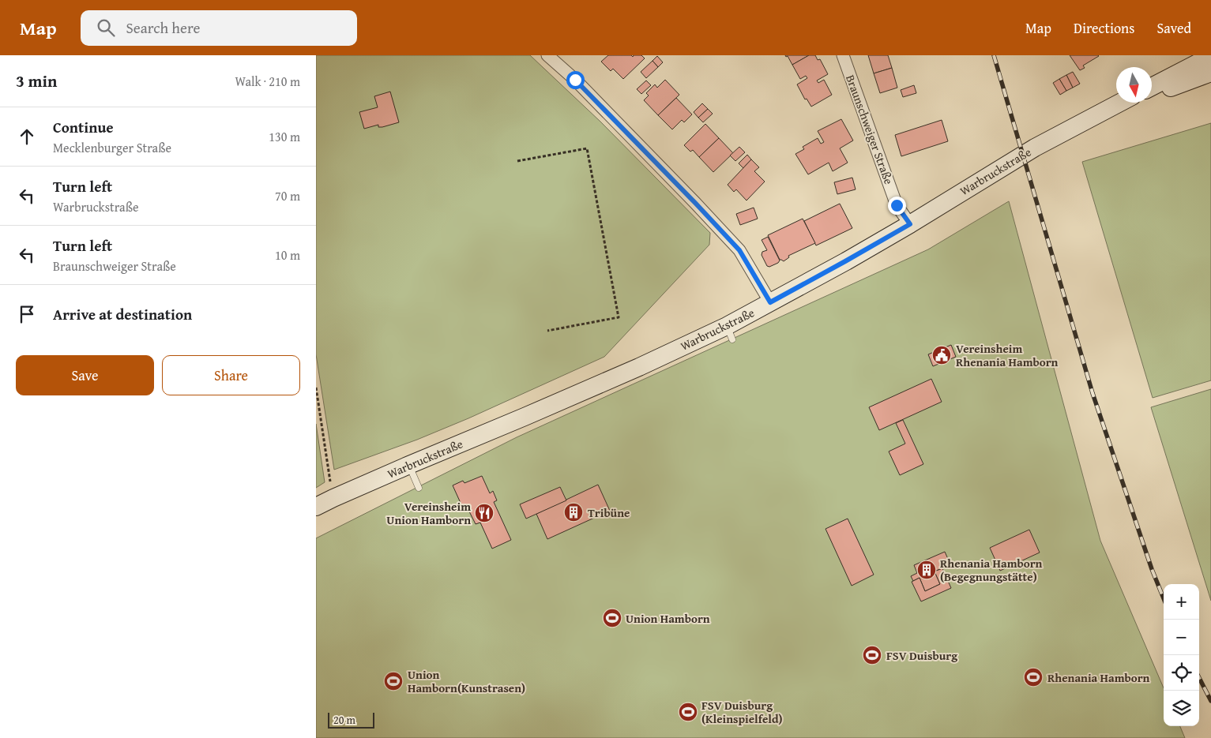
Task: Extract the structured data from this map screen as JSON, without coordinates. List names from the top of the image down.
{
  "streets": {
    "street": ["Braunschweiger Straße", "Warbruckstraße"]
  },
  "crossings": [
    ["Braunschweiger Straße", "Warbruckstraße"]
  ],
  "places": {
    "public building": ["Vereinsheim Rhenania Hamborn"],
    "building": ["Tribüne", "Rhenania Hamborn (Begegnungstätte)"],
    "restaurant": ["Vereinsheim Union Hamborn"],
    "sports": [
      "Union Hamborn",
      "FSV Duisburg",
      "Rhenania Hamborn",
      "Union Hamborn(Kunstrasen)",
      "FSV Duisburg (Kleinspielfeld)"
    ]
  },
  "scale_bar": "20 m",
  "north": "bottom",
  "page": {
    "header": "Map",
    "search": "Search here",
    "nav": ["Map", "Directions", "Saved"],
    "heading": ["3 min", "Walk · 210 m"],
    "list": [
      ["Continue", "Mecklenburger Straße", "130 m"],
      ["Turn left", "Warbruckstraße", "70 m"],
      ["Turn left", "Braunschweiger Straße", "10 m"],
      "Arrive at destination"
    ],
    "buttons": ["Save", "Share"],
    "map_buttons": ["+", "−"],
    "scale": "20 m"
  }
}
